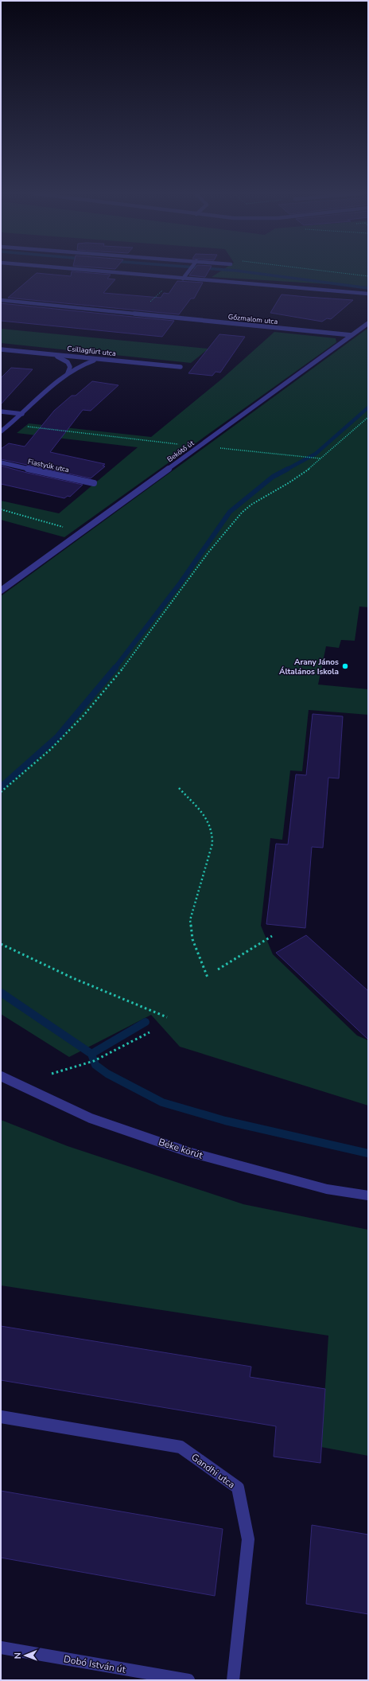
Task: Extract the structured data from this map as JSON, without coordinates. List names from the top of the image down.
{
  "streets": {
    "street": [
      "Gőzmalom utca",
      "Csillagfürt utca",
      "Bekötő út",
      "Fiastyúk utca",
      "Béke körút",
      "Gandhi utca",
      "Dobó István út"
    ]
  },
  "crossings": [
    ["Gőzmalom utca", "Bekötő út"]
  ],
  "places": ["Arany János Általános Iskola"],
  "north": "left"
}
